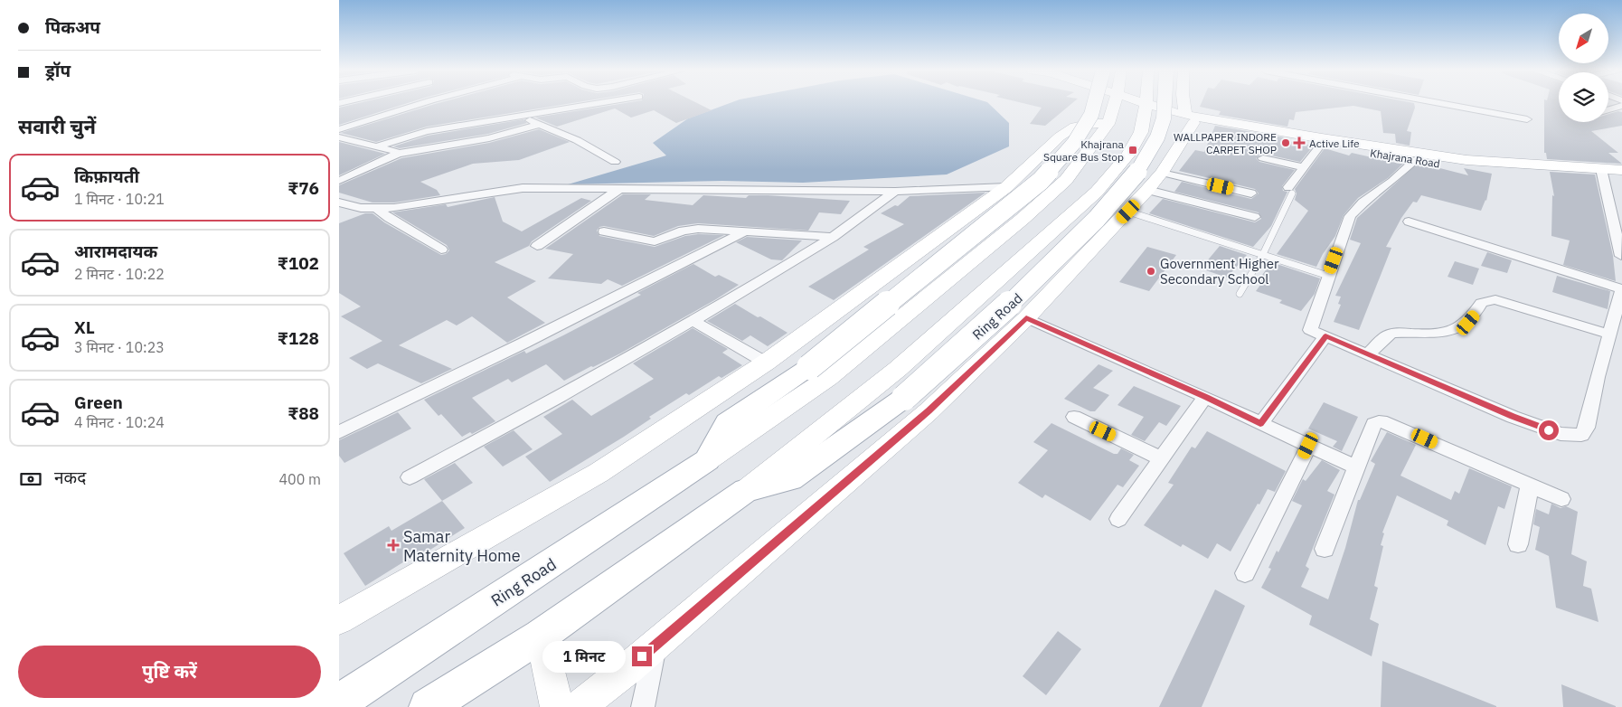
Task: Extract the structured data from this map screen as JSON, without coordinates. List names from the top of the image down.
{
  "streets": {
    "main road": ["Khajrana Road", "Ring Road"]
  },
  "crossings": [
    ["Khajrana Road", "Ring Road"]
  ],
  "places": {
    "other": ["WALLPAPER INDORE CARPET SHOP", "Government Higher Secondary School"],
    "health": ["Active Life", "Samar Maternity Home"],
    "transit": ["Khajrana Square Bus Stop"]
  },
  "north": "bottom left",
  "page": {
    "banner": ["पिकअप", "ड्रॉप"],
    "heading": "सवारी चुनें",
    "list": [
      {
        "name": "किफ़ायती",
        "note": "1 मिनट · 10:21",
        "value": "₹76"
      },
      {
        "name": "आरामदायक",
        "note": "2 मिनट · 10:22",
        "value": "₹102"
      },
      {
        "name": "XL",
        "note": "3 मिनट · 10:23",
        "value": "₹128"
      },
      {
        "name": "Green",
        "note": "4 मिनट · 10:24",
        "value": "₹88"
      }
    ],
    "pay": ["नकद", "400 m"],
    "buttons": "पुष्टि करें",
    "bubble": "1 मिनट"
  }
}
